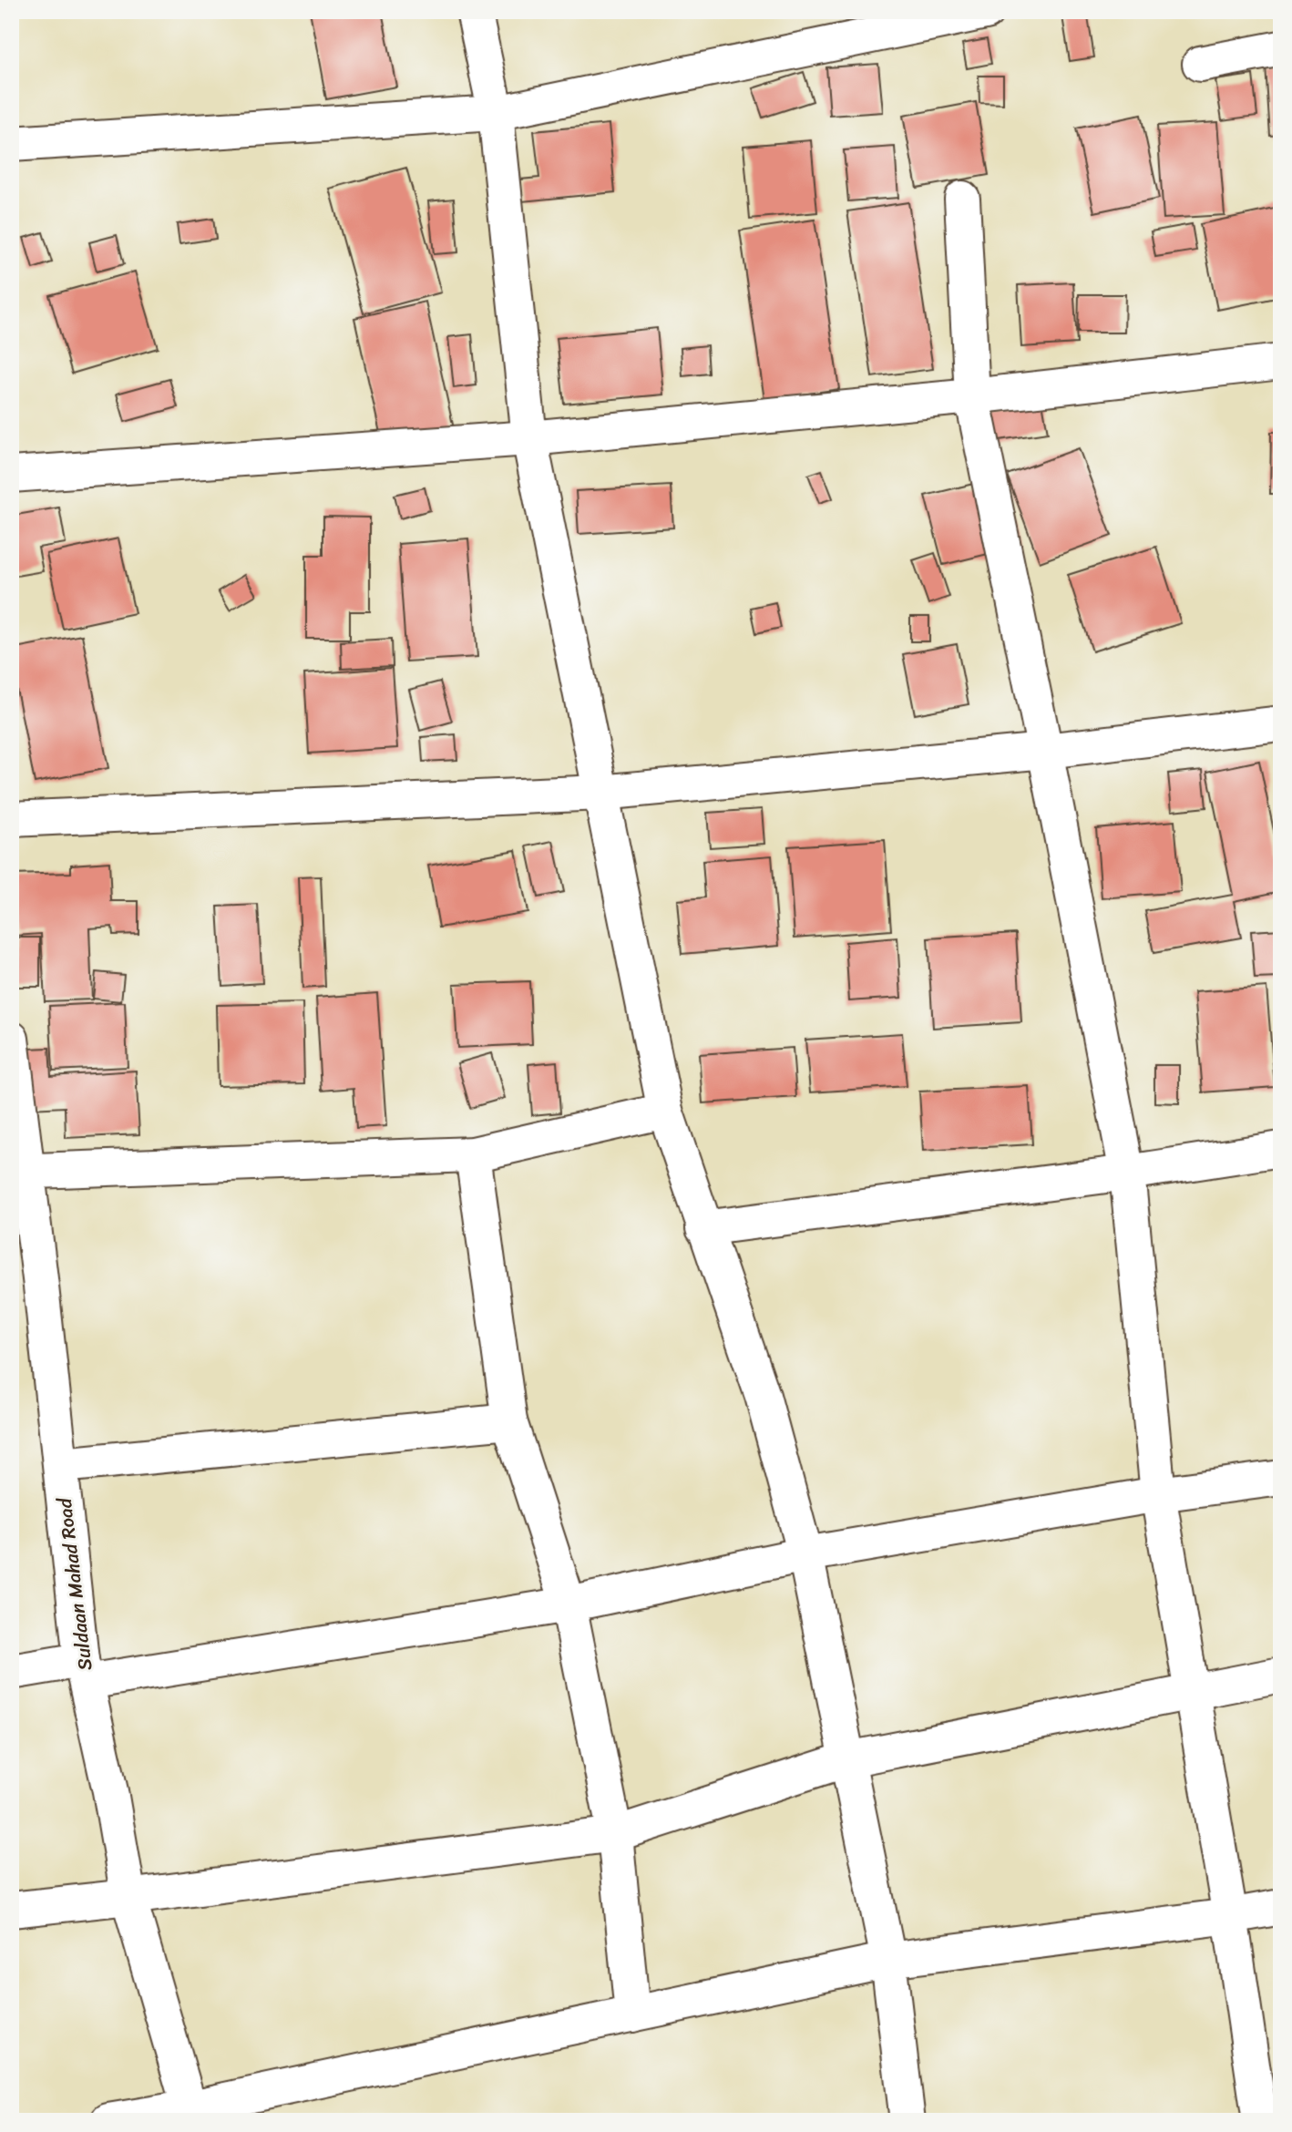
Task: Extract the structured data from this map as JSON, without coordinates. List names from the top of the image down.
{
  "streets": {
    "street": ["Suldaan Mahad Road"]
  }
}
